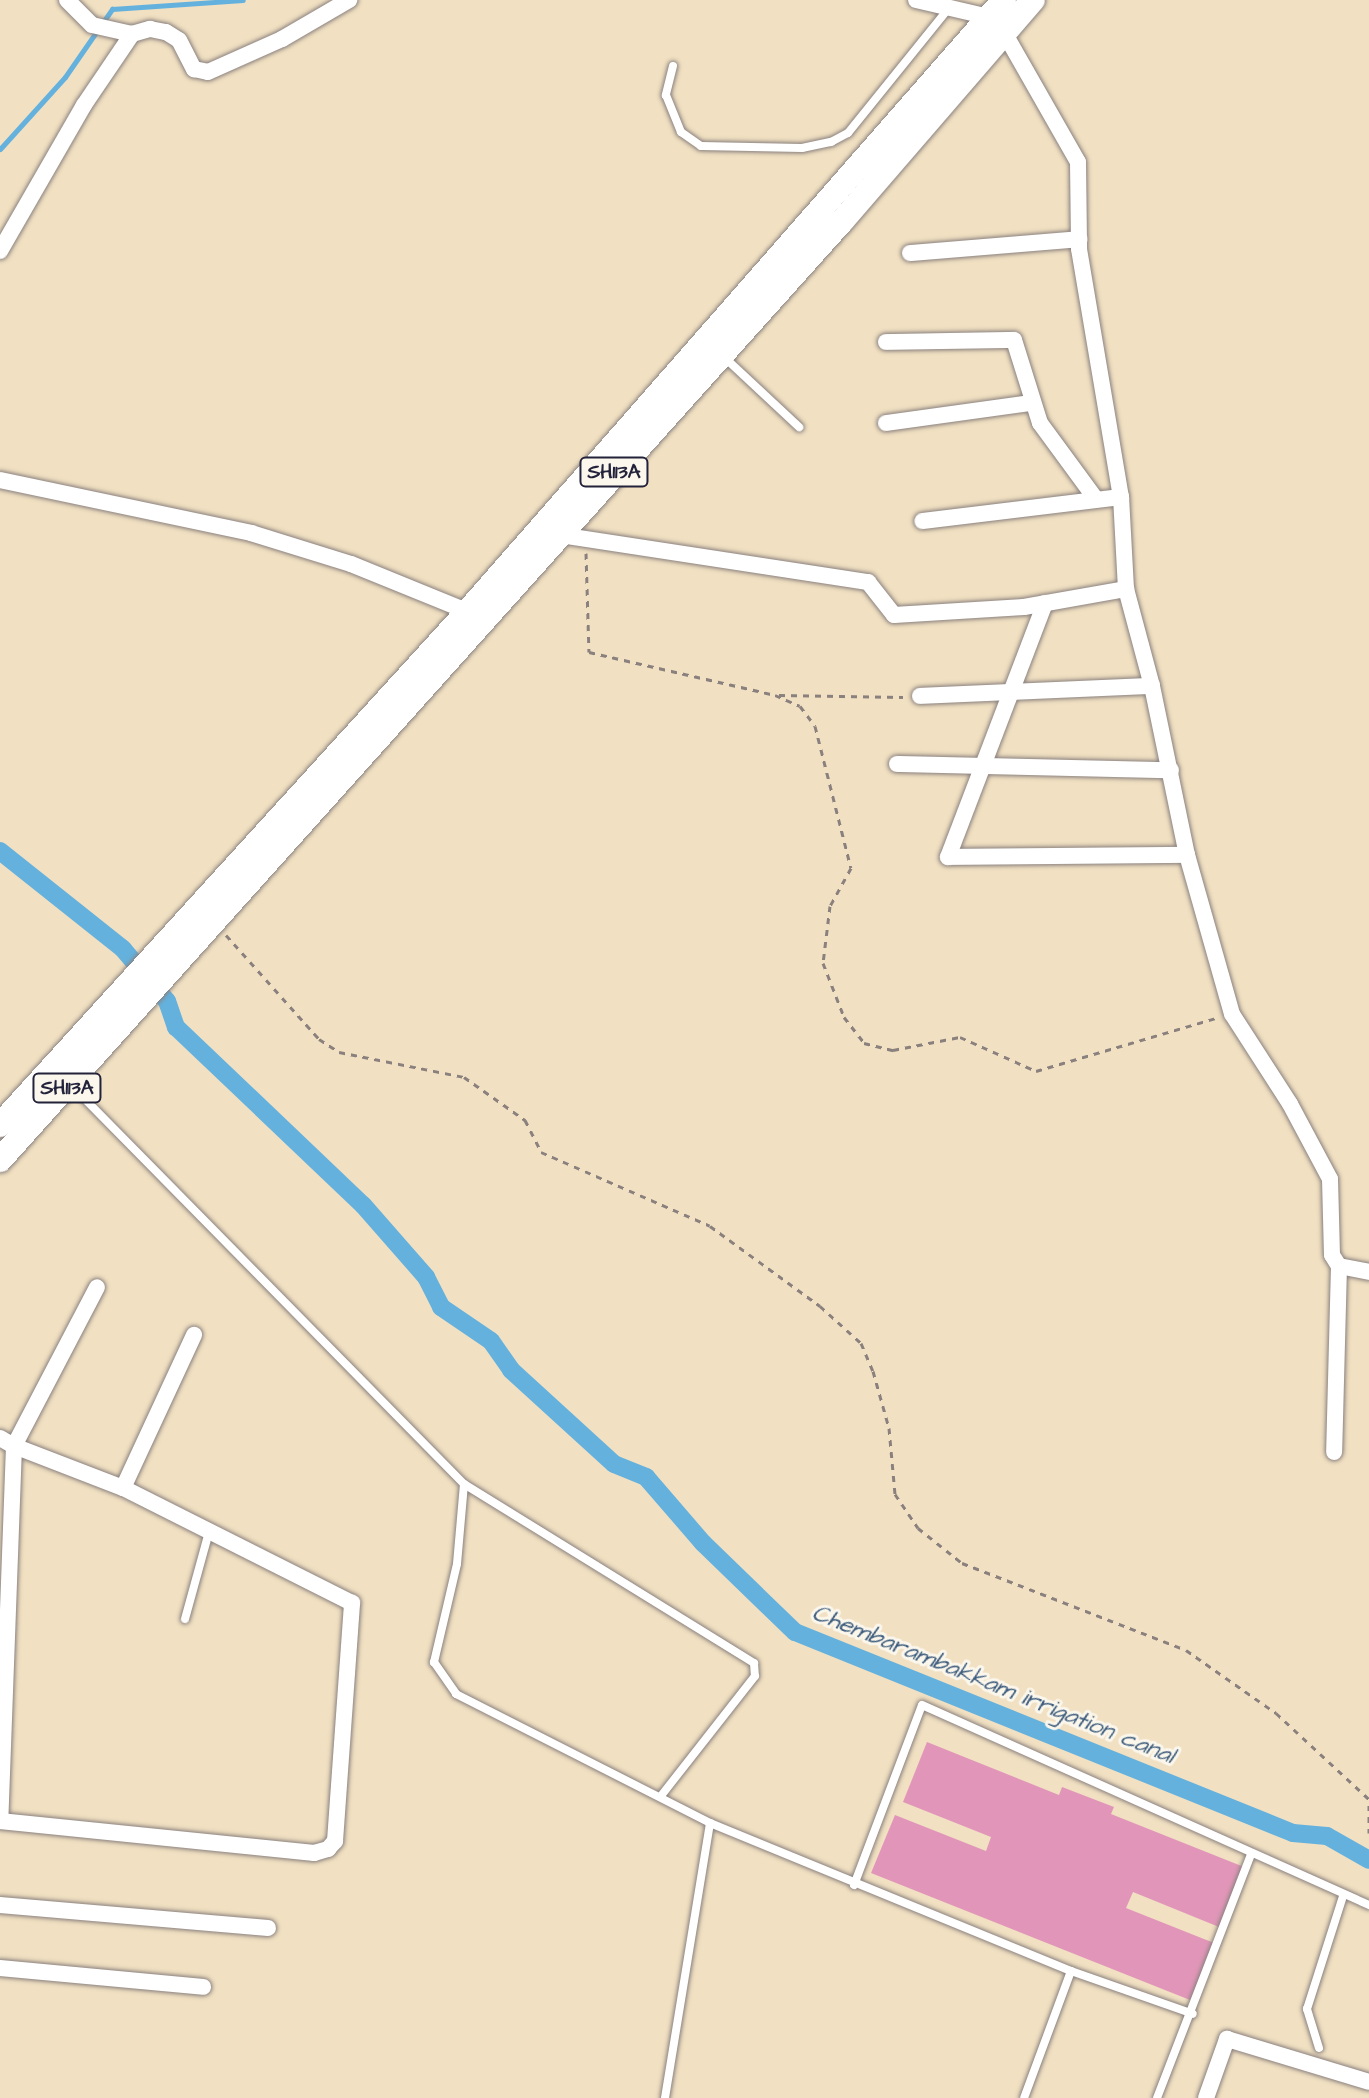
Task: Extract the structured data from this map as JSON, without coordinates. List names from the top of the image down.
{
  "streets": {
    "main road": ["SH113A"]
  },
  "water": ["Chembarambakkam irrigation canal"]
}
